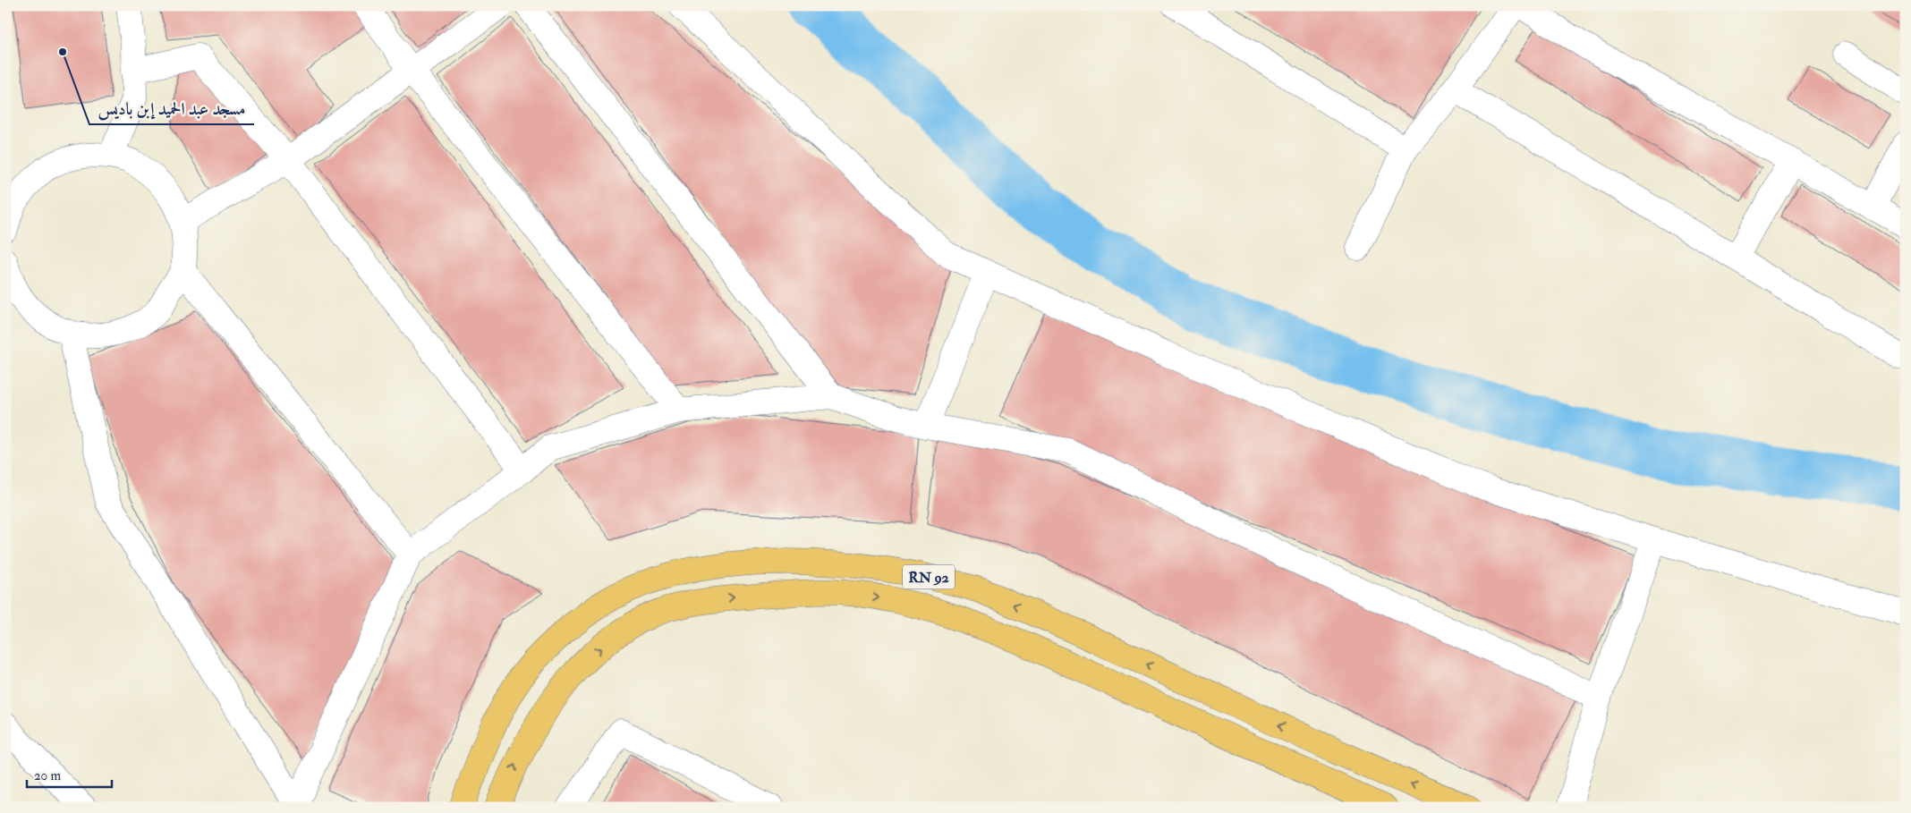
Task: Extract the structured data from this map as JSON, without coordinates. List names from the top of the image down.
{
  "streets": {
    "highway": ["RN 92"]
  },
  "places": ["مسجد عبد الحميد إبن باديس"],
  "scale_bar": "20 m"
}
